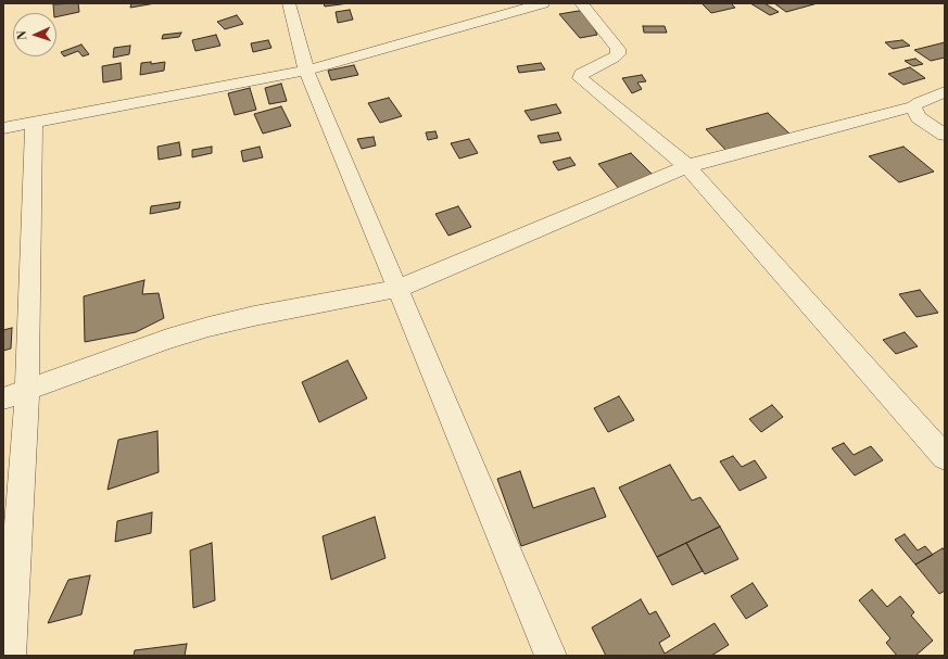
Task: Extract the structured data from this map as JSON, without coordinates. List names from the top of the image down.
{
  "north": "left"
}
